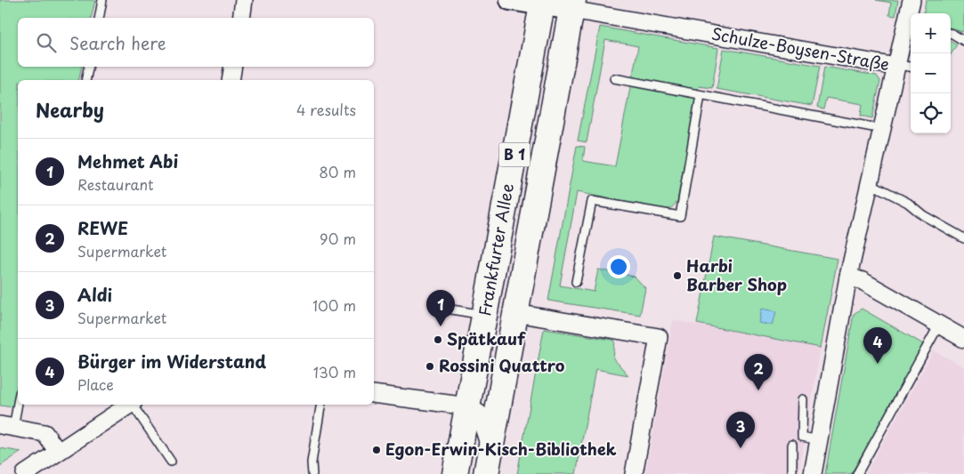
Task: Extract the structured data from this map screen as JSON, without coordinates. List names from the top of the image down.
{
  "streets": {
    "main road": ["B 1", "Frankfurter Allee"],
    "street": ["Schulze-Boysen-Straße"]
  },
  "crossings": [
    ["Schulze-Boysen-Straße", "Frankfurter Allee"]
  ],
  "places": [
    "Harbi Barber Shop",
    "Spätkauf",
    "Rossini Quattro",
    "Egon-Erwin-Kisch-Bibliothek"
  ],
  "page": {
    "map_buttons": ["+", "−"],
    "search": "Search here",
    "heading": ["Nearby", "4 results"],
    "list": [
      {
        "mark": "1",
        "name": "Mehmet Abi",
        "note": "Restaurant",
        "value": "80 m"
      },
      {
        "mark": "2",
        "name": "REWE",
        "note": "Supermarket",
        "value": "90 m"
      },
      {
        "mark": "3",
        "name": "Aldi",
        "note": "Supermarket",
        "value": "100 m"
      },
      {
        "mark": "4",
        "name": "Bürger im Widerstand",
        "note": "Place",
        "value": "130 m"
      }
    ],
    "pins": [
      "1",
      "4",
      "2",
      "3"
    ]
  }
}
